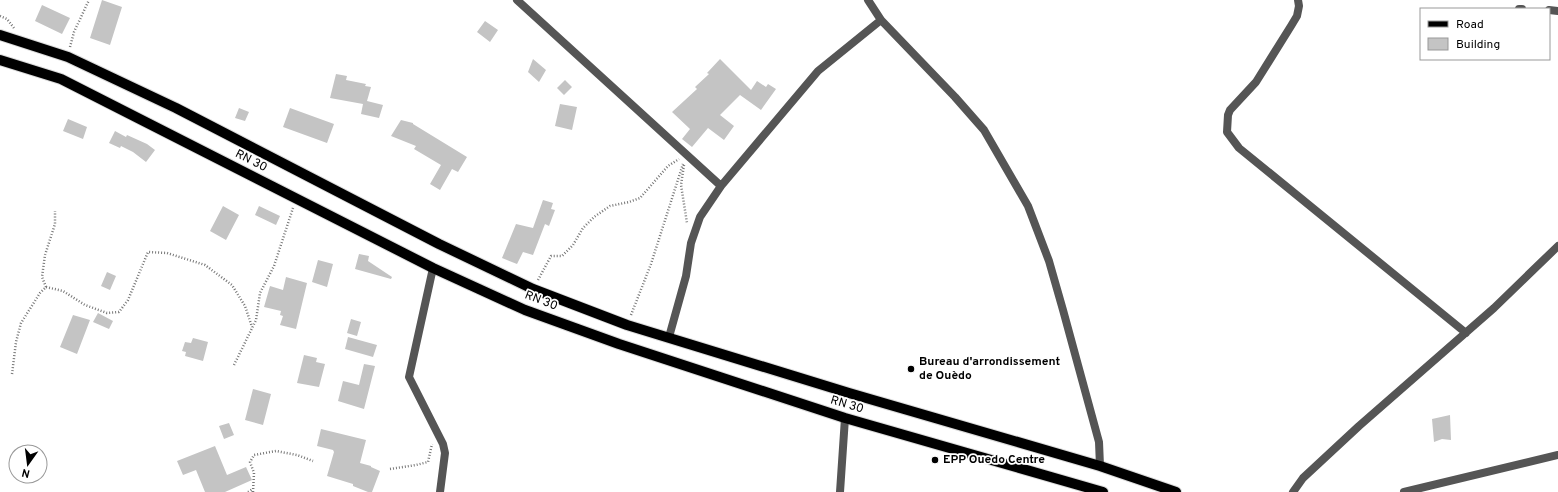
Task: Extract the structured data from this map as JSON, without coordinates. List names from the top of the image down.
{
  "streets": {
    "main road": ["RN 30"]
  },
  "places": ["Bureau d'arrondissement de Ouèdo", "EPP Ouedo Centre"],
  "legend": ["Road", "Building"],
  "north": "bottom"
}
